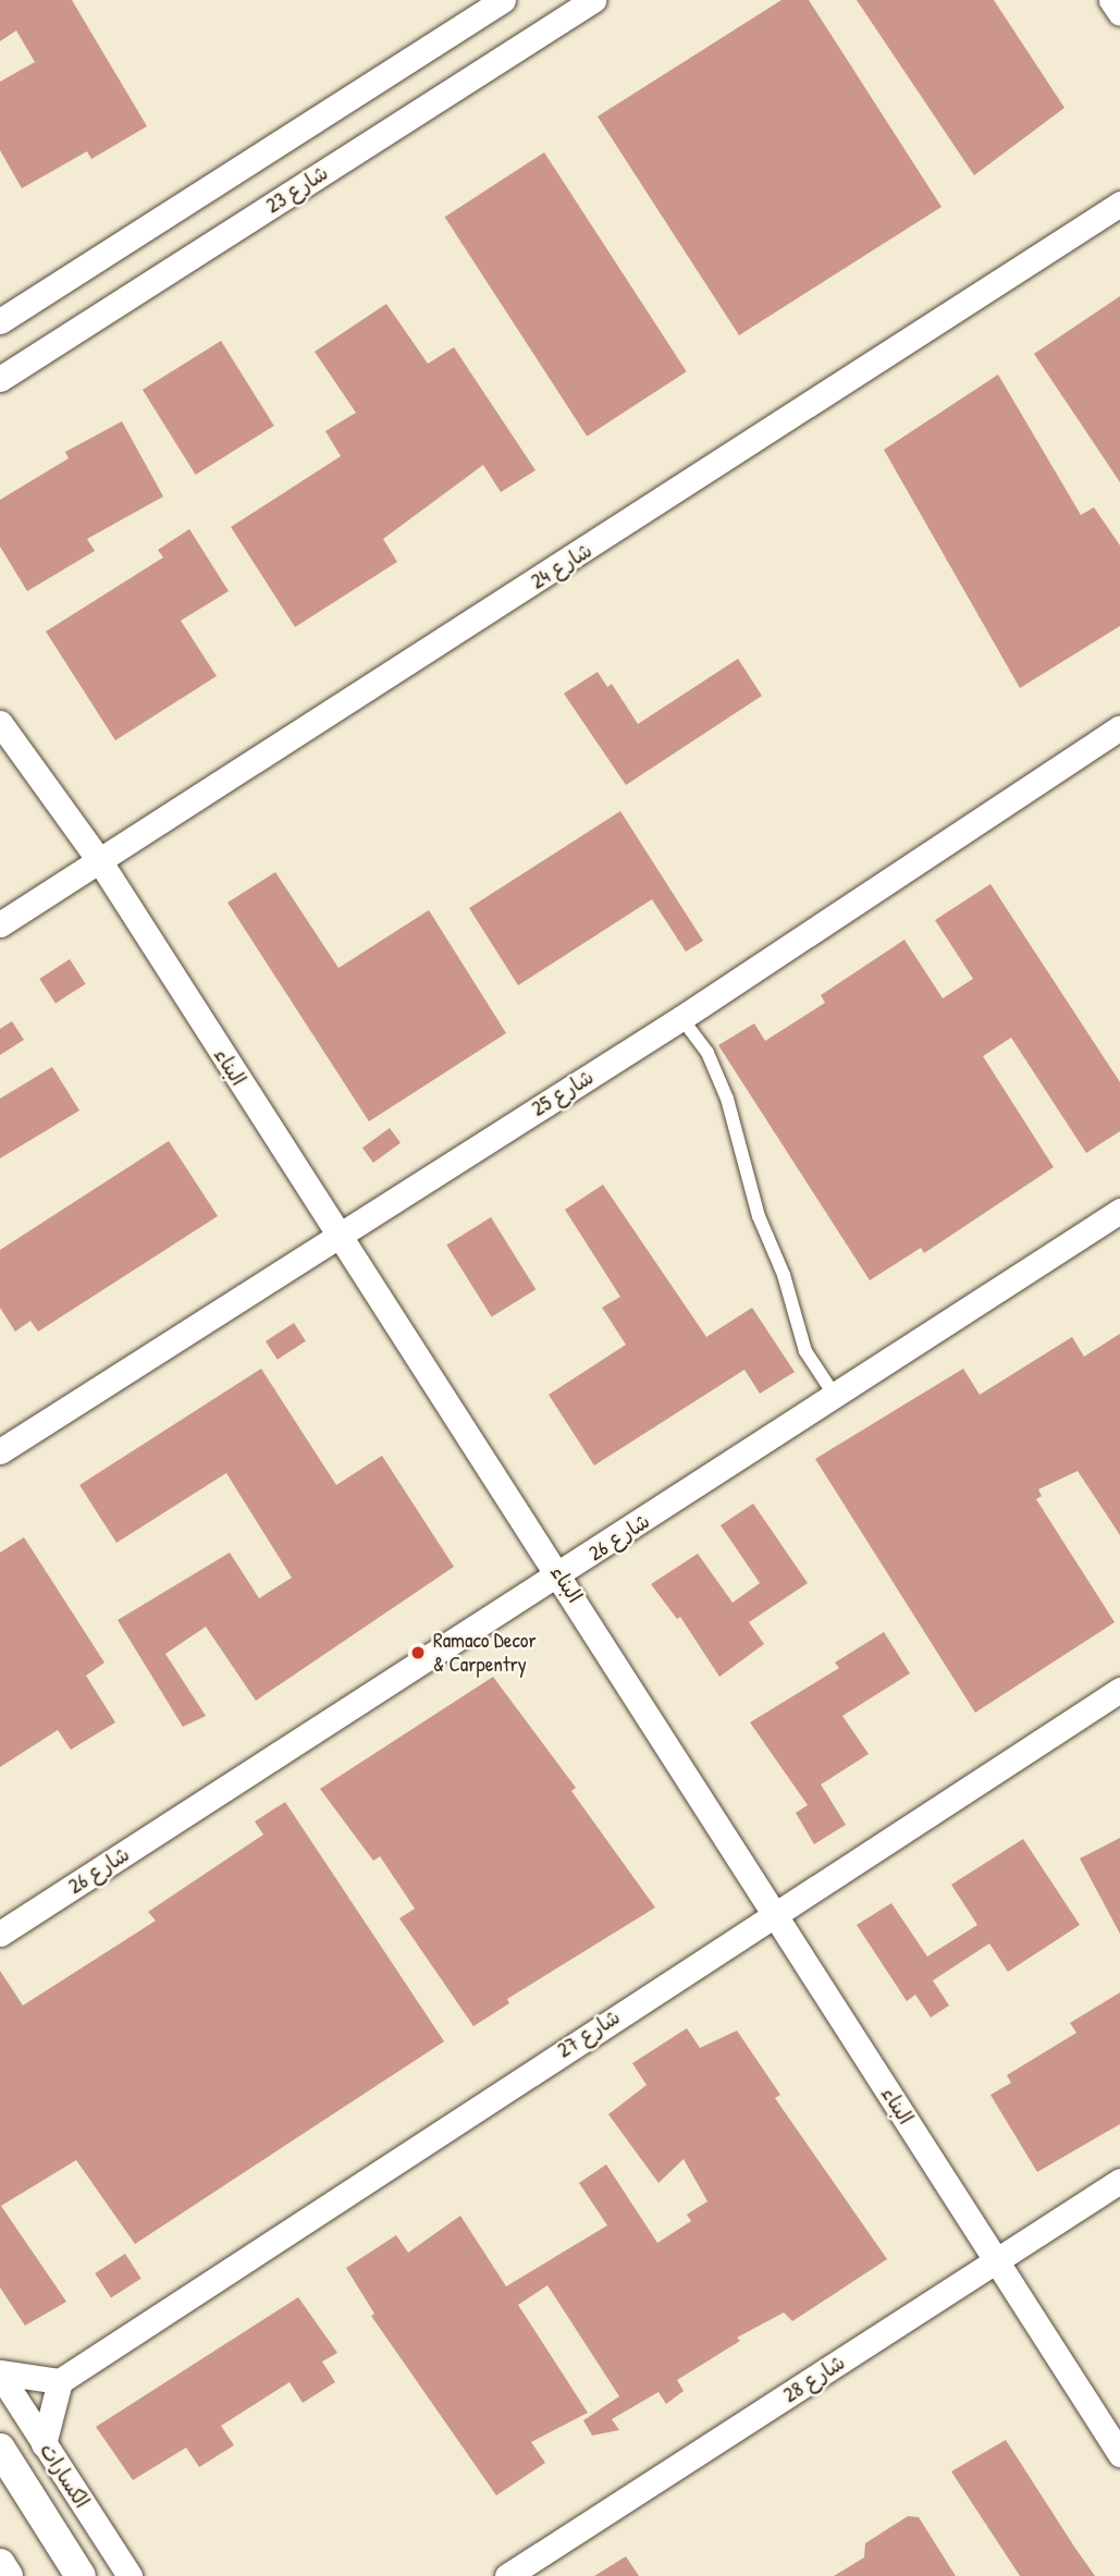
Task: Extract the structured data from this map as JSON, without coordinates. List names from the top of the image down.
{
  "streets": {
    "street": [
      "شارع 23",
      "شارع 24",
      "البناء",
      "شارع 25",
      "شارع 26",
      "شارع 27",
      "شارع 28",
      "الكسارات"
    ]
  },
  "crossings": [
    ["شارع 24", "البناء"],
    ["البناء", "شارع 25"],
    ["البناء", "شارع 26"],
    ["البناء", "شارع 27"],
    ["البناء", "شارع 28"]
  ],
  "places": ["Ramaco Decor & Carpentry"]
}
